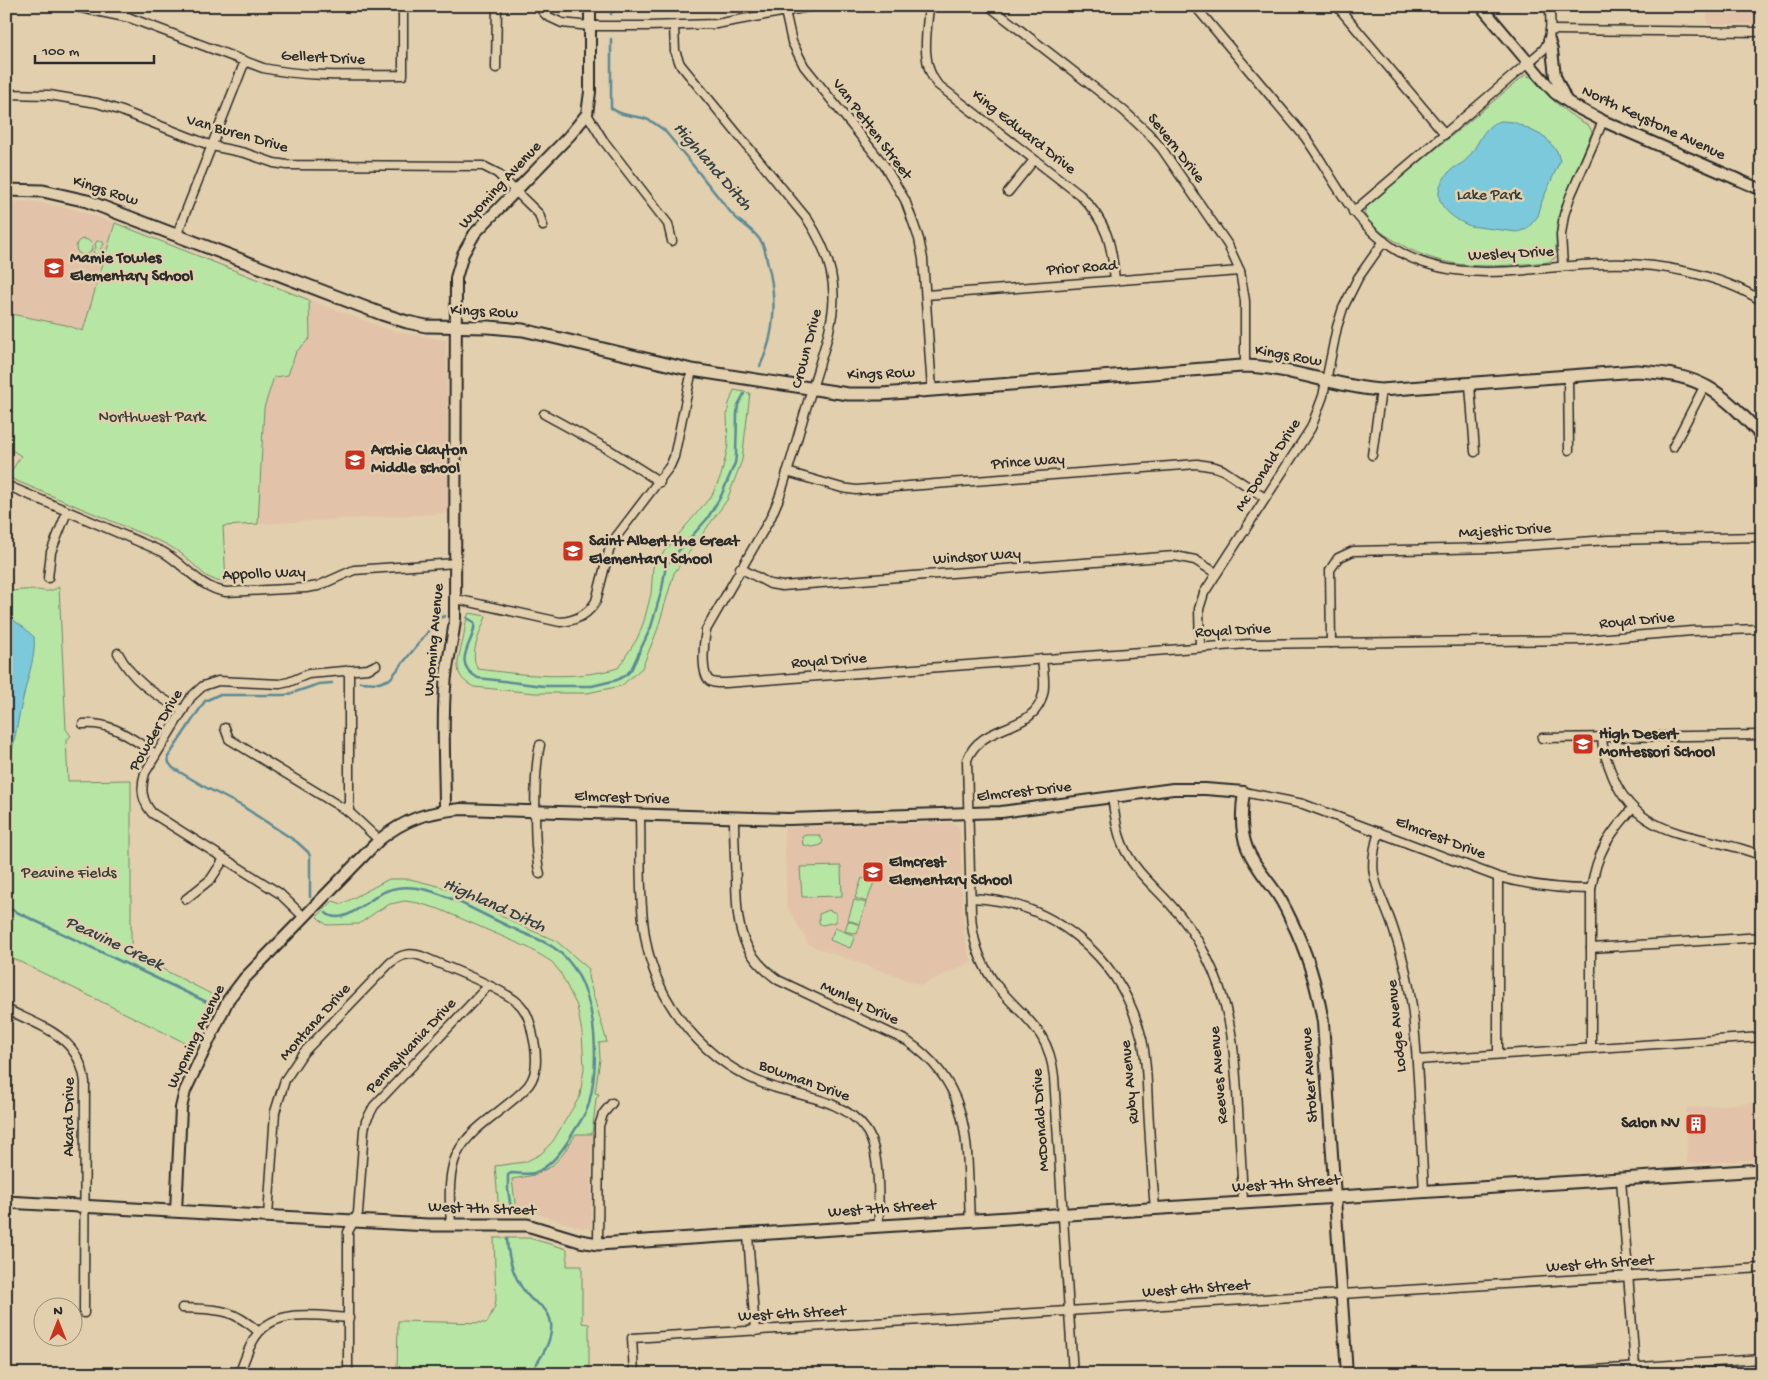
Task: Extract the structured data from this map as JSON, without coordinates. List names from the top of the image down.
{
  "streets": {
    "main road": ["Kings Row", "West 7th Street"],
    "street": [
      "Gellert Drive",
      "North Keystone Avenue",
      "Van Petten Street",
      "King Edward Drive",
      "Van Buren Drive",
      "Severn Drive",
      "Wyoming Avenue",
      "Wesley Drive",
      "Prior Road",
      "Crown Drive",
      "Prince Way",
      "Mc Donald Drive",
      "Majestic Drive",
      "Windsor Way",
      "Appollo Way",
      "Royal Drive",
      "Powder Drive",
      "Elmcrest Drive",
      "Munley Drive",
      "Montana Drive",
      "Lodge Avenue",
      "Pennsylvania Drive",
      "Reeves Avenue",
      "Stoker Avenue",
      "Bowman Drive",
      "Ruby Avenue",
      "Akard Drive",
      "McDonald Drive",
      "West 6th Street"
    ]
  },
  "crossings": [
    ["Van Petten Street", "Kings Row"],
    ["Van Petten Street", "Prior Road"],
    ["King Edward Drive", "Prior Road"],
    ["Van Buren Drive", "Wyoming Avenue"],
    ["Severn Drive", "Kings Row"],
    ["Severn Drive", "Prior Road"],
    ["Wyoming Avenue", "Kings Row"],
    ["Wyoming Avenue", "Appollo Way"],
    ["Wyoming Avenue", "Powder Drive"],
    ["Wyoming Avenue", "Elmcrest Drive"],
    ["Wyoming Avenue", "West 7th Street"],
    ["Kings Row", "Crown Drive"],
    ["Kings Row", "Mc Donald Drive"],
    ["Wesley Drive", "Mc Donald Drive"],
    ["Crown Drive", "Prince Way"],
    ["Crown Drive", "Windsor Way"],
    ["Crown Drive", "Royal Drive"],
    ["Prince Way", "Mc Donald Drive"],
    ["Mc Donald Drive", "Windsor Way"],
    ["Mc Donald Drive", "Royal Drive"],
    ["Majestic Drive", "Royal Drive"],
    ["Royal Drive", "McDonald Drive"],
    ["Elmcrest Drive", "Munley Drive"],
    ["Elmcrest Drive", "Lodge Avenue"],
    ["Elmcrest Drive", "Reeves Avenue"],
    ["Elmcrest Drive", "Stoker Avenue"],
    ["Elmcrest Drive", "Bowman Drive"],
    ["Elmcrest Drive", "McDonald Drive"],
    ["Munley Drive", "West 7th Street"],
    ["Montana Drive", "Pennsylvania Drive"],
    ["Montana Drive", "West 7th Street"],
    ["Lodge Avenue", "West 7th Street"],
    ["Pennsylvania Drive", "West 7th Street"],
    ["Reeves Avenue", "West 7th Street"],
    ["Stoker Avenue", "West 7th Street"],
    ["Stoker Avenue", "West 6th Street"],
    ["Bowman Drive", "West 7th Street"],
    ["Ruby Avenue", "McDonald Drive"],
    ["Ruby Avenue", "West 7th Street"],
    ["Akard Drive", "West 7th Street"],
    ["McDonald Drive", "West 7th Street"],
    ["McDonald Drive", "West 6th Street"]
  ],
  "water": ["Highland Ditch", "Peavine Creek"],
  "parks": ["Lake Park", "Northwest Park", "Peavine Fields"],
  "places": {
    "school or university": [
      "Mamie Towles Elementary School",
      "Archie Clayton Middle school",
      "Saint Albert the Great Elementary School",
      "High Desert Montessori School",
      "Elmcrest Elementary School"
    ],
    "building": ["Salon NV"]
  },
  "scale_bar": "100 m",
  "north": "top"
}
